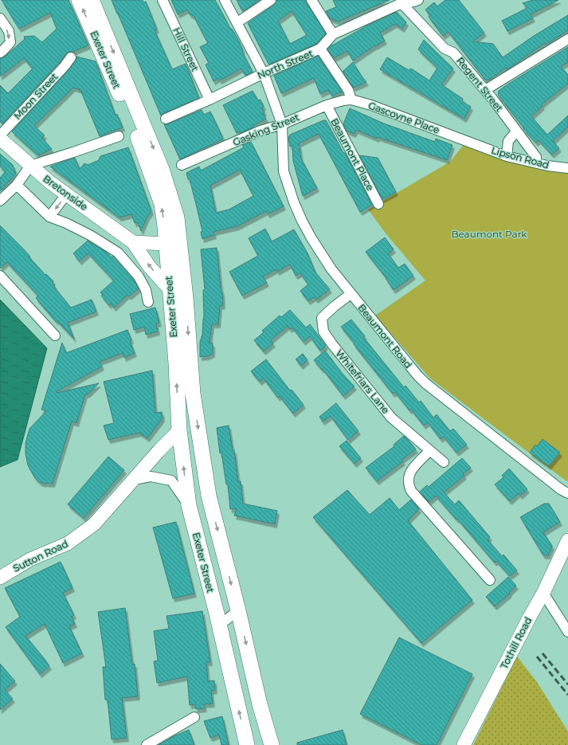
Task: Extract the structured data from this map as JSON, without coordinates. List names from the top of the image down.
{
  "streets": {
    "main road": [
      "Exeter Street",
      "Bretonside",
      "Sutton Road",
      "Tothill Road"
    ],
    "street": [
      "Hill Street",
      "North Street",
      "Regent Street",
      "Moon Street",
      "Gascoyne Place",
      "Gasking Street",
      "Beaumont Place",
      "Lipson Road",
      "Beaumont Road",
      "Whitefriars Lane"
    ]
  },
  "crossings": [
    ["Hill Street", "North Street"],
    ["Exeter Street", "Bretonside"],
    ["Exeter Street", "Sutton Road"],
    ["North Street", "Regent Street"],
    ["North Street", "Beaumont Road"],
    ["Regent Street", "Lipson Road"],
    ["Gascoyne Place", "Gasking Street"],
    ["Gascoyne Place", "Lipson Road"],
    ["Gasking Street", "Beaumont Place"],
    ["Gasking Street", "Beaumont Road"],
    ["Beaumont Road", "Whitefriars Lane"]
  ],
  "parks": ["Beaumont Park"]
}
